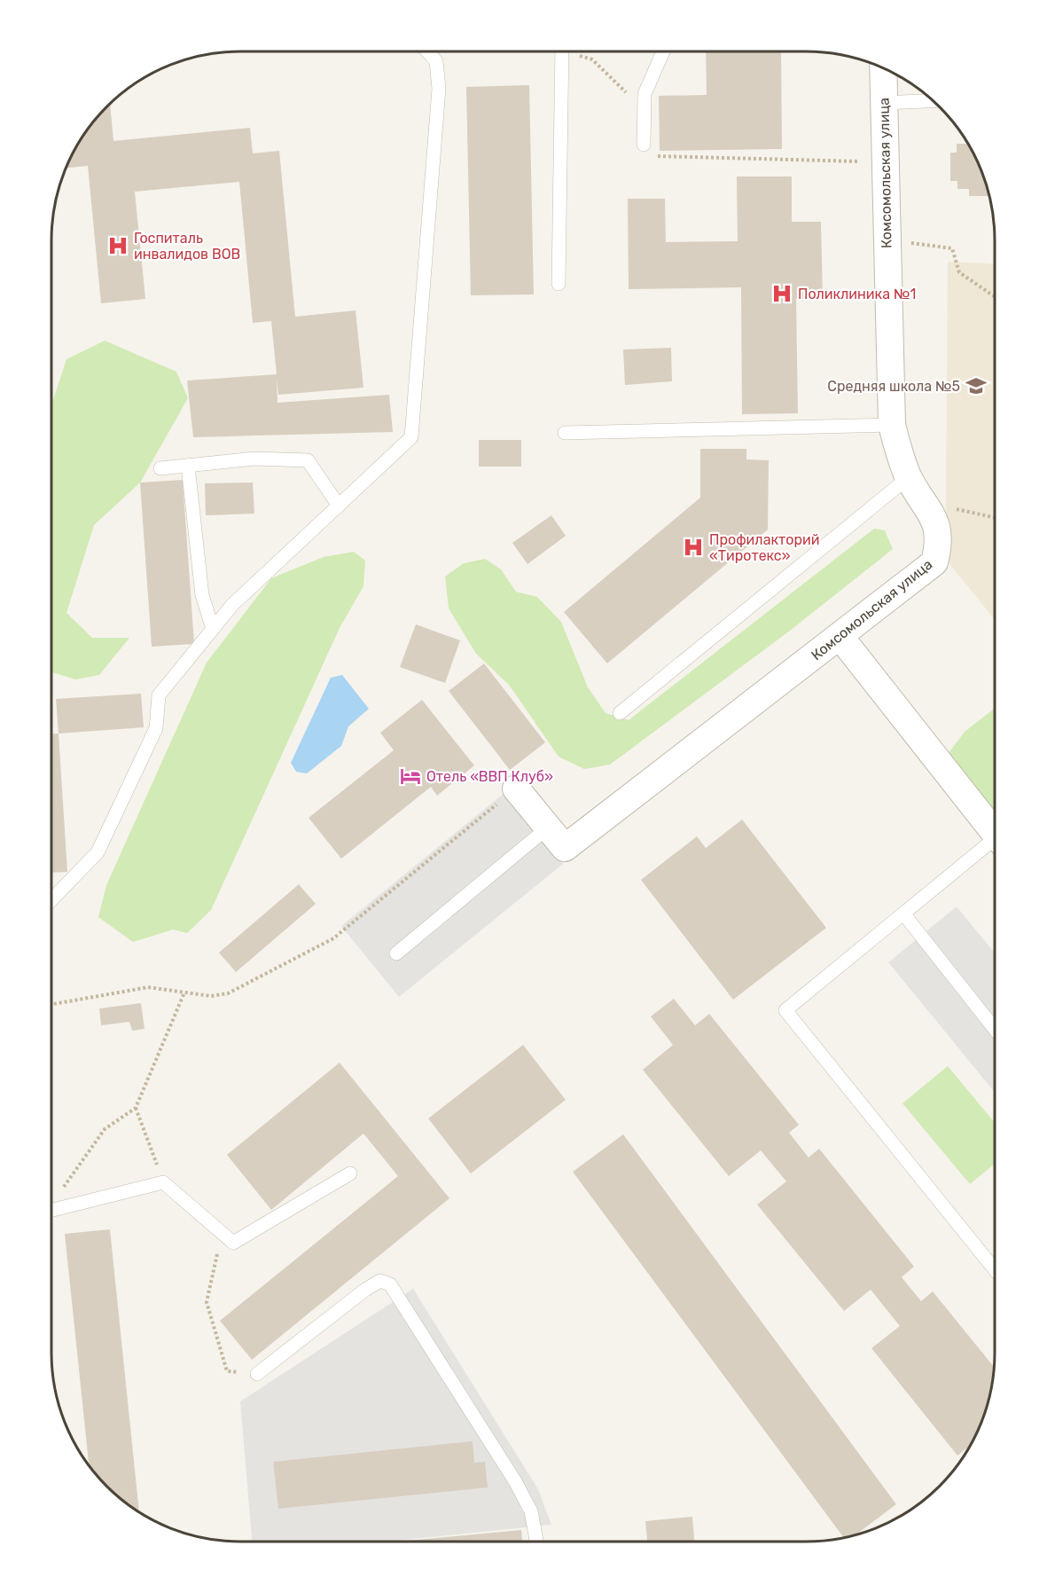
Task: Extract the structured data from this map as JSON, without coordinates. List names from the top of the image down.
{
  "streets": {
    "street": ["Комсомольская улица"]
  },
  "places": {
    "hospital": ["Госпиталь инвалидов ВОВ", "Поликлиника №1", "Профилакторий «Тиротекс»"],
    "school or university": ["Средняя школа №5"],
    "hotel": ["Отель «ВВП Клуб»"]
  }
}
